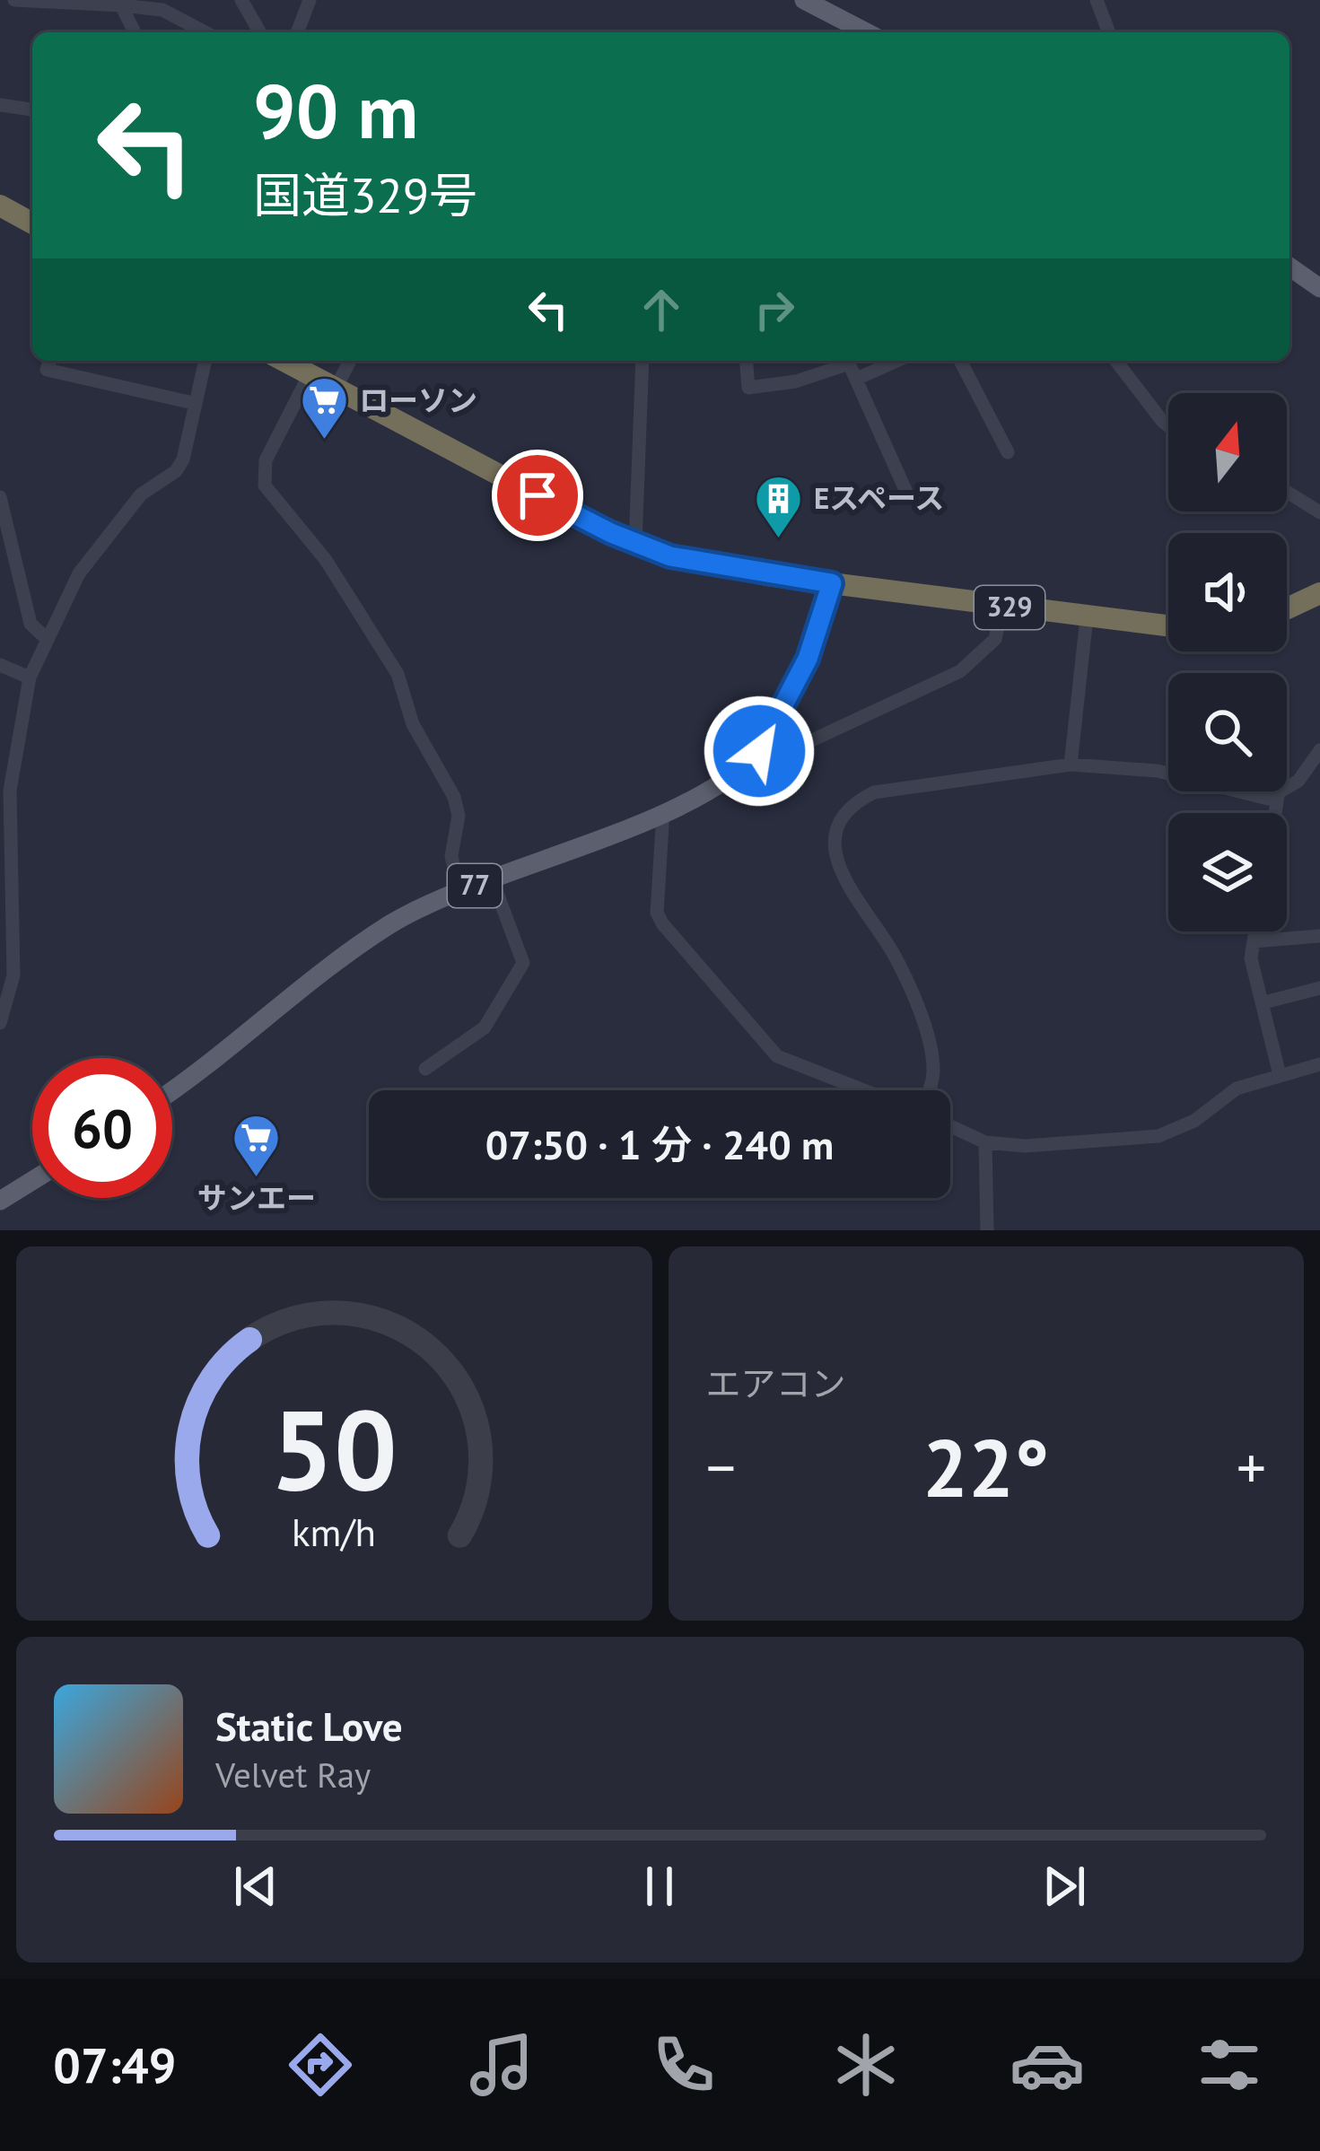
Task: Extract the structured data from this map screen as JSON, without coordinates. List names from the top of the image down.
{
  "streets": {
    "highway": ["329"],
    "main road": ["77"]
  },
  "crossings": [
    ["329", "77"]
  ],
  "places": {
    "supermarket": ["ローソン", "サンエー"],
    "building": ["Eスペース"]
  },
  "north": "top",
  "page": {
    "turn": ["90 m", "国道329号"],
    "limit": "60",
    "trip": "07:50 · 1 分 · 240 m",
    "tile": "エアコン",
    "heat": ["−", "22°", "+"],
    "song": ["Static Love", "Velvet Ray"],
    "tabs": "07:49",
    "gauge": ["50", "km/h"]
  }
}
